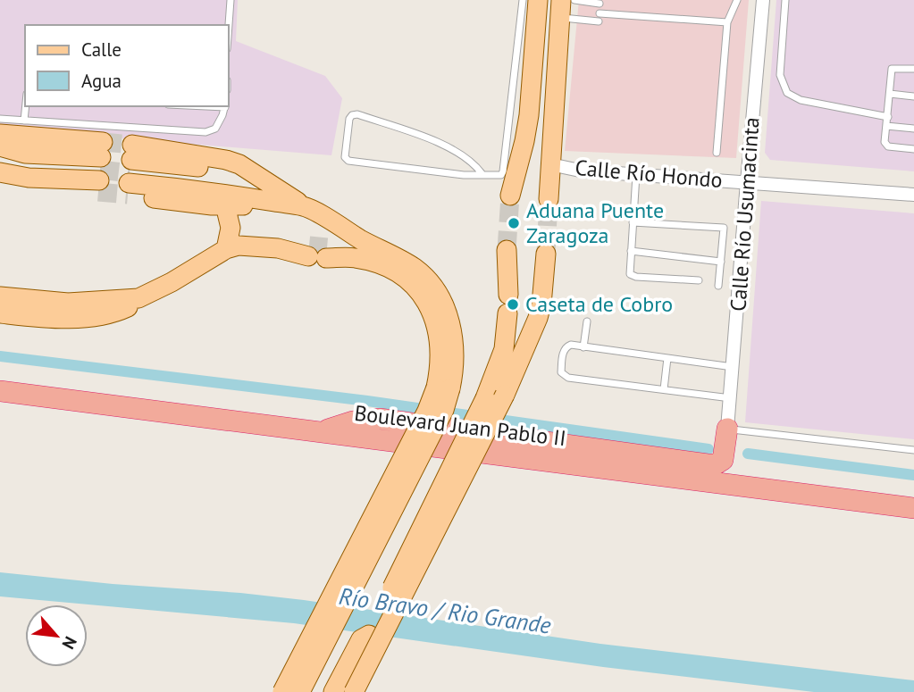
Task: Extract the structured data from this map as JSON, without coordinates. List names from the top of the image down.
{
  "streets": {
    "highway": ["Boulevard Juan Pablo II"],
    "street": ["Calle Río Hondo", "Calle Río Usumacinta"]
  },
  "crossings": [
    ["Calle Río Hondo", "Calle Río Usumacinta"]
  ],
  "water": ["Río Bravo / Rio Grande"],
  "places": ["Aduana Puente Zaragoza", "Caseta de Cobro"],
  "legend": ["Calle", "Agua"],
  "north": "bottom right"
}
